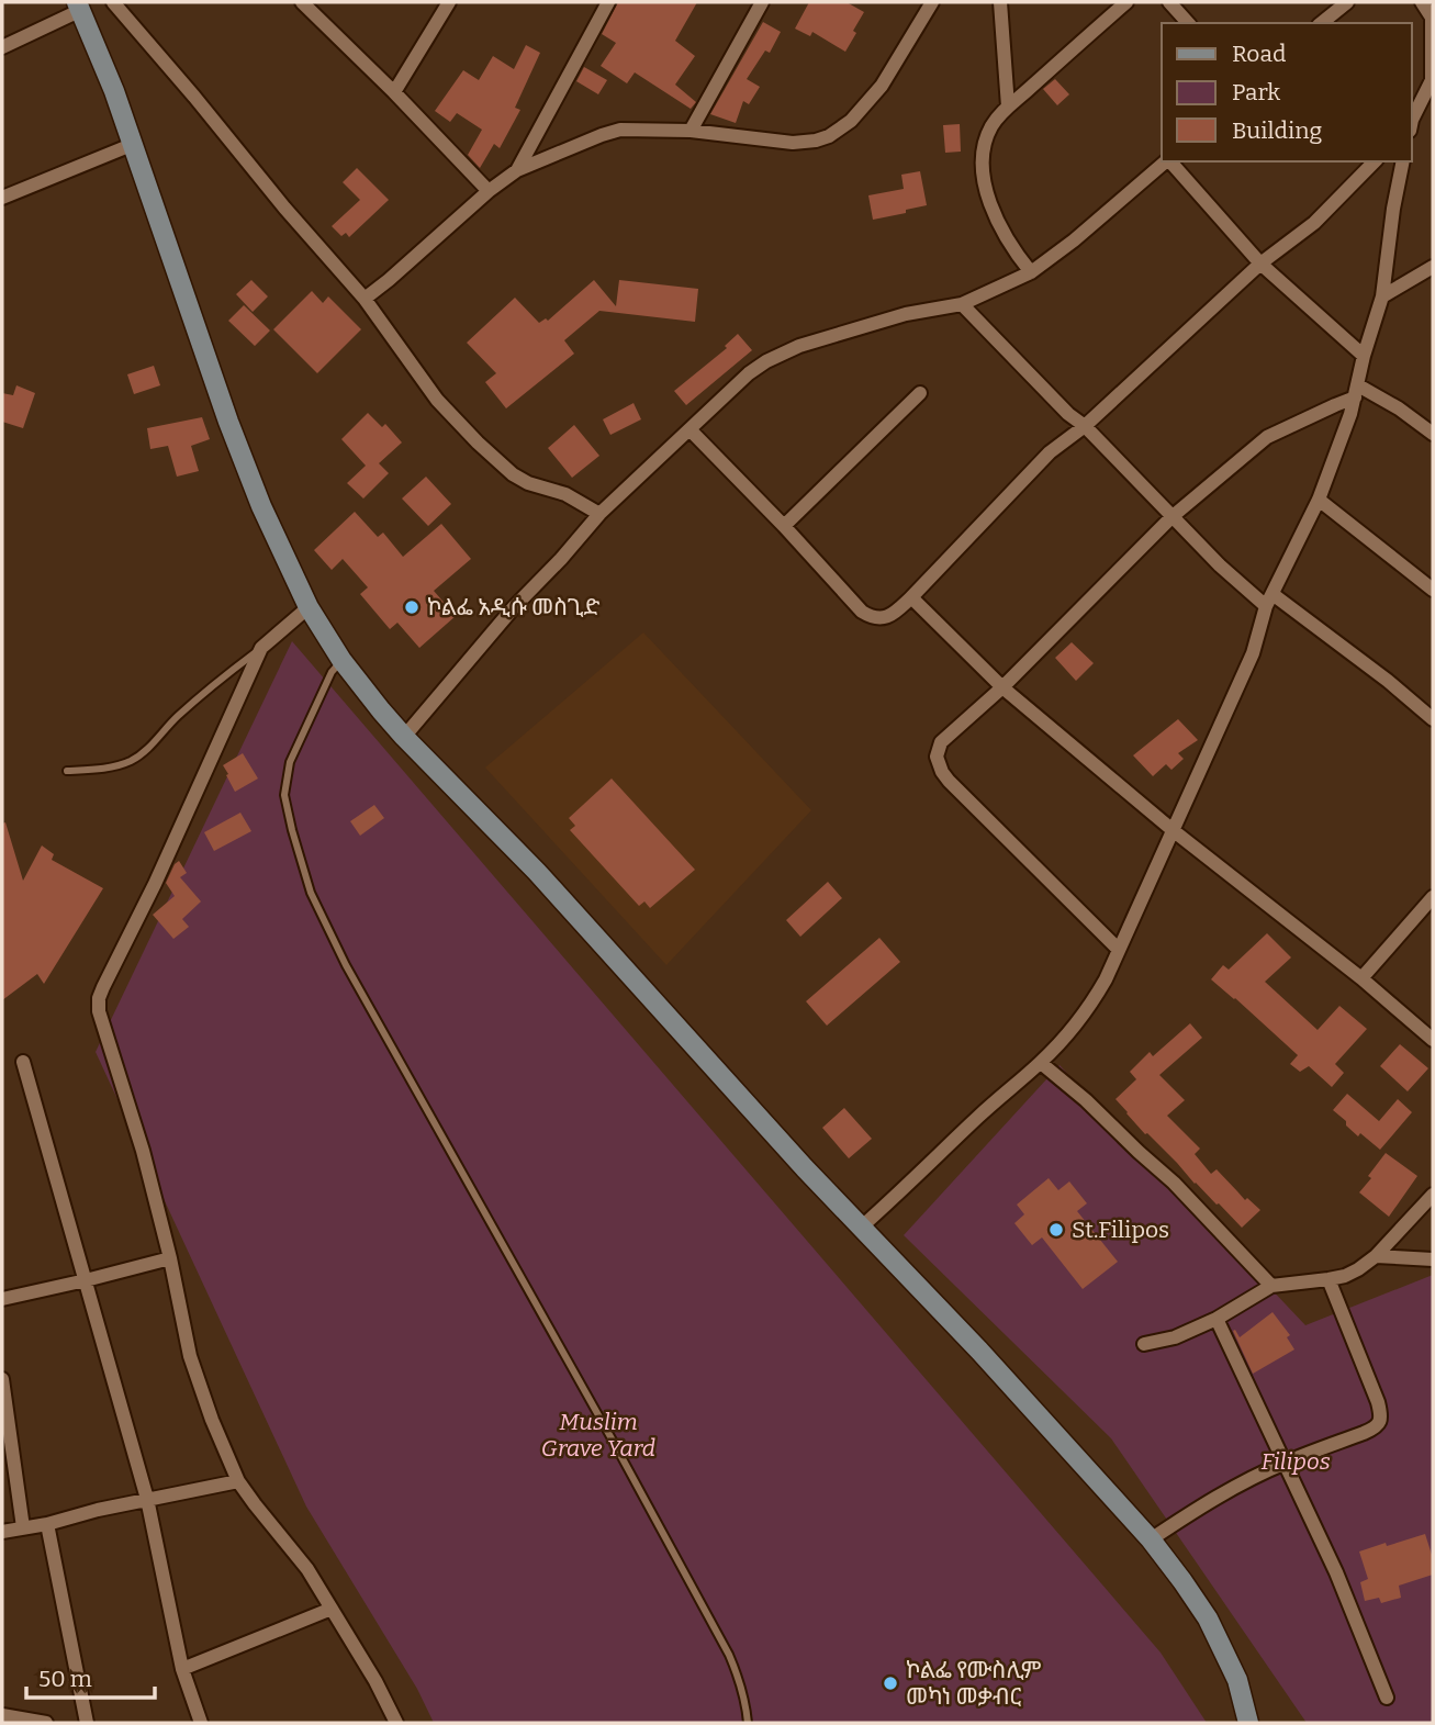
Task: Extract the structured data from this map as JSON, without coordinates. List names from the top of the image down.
{
  "parks": ["Muslim Grave Yard", "Filipos"],
  "places": ["ኮልፌ አዲሱ መስጊድ", "St.Filipos", "ኮልፌ የሙስሊም መካነ መቃብር"],
  "legend": ["Road", "Park", "Building"],
  "scale_bar": "50 m"
}
